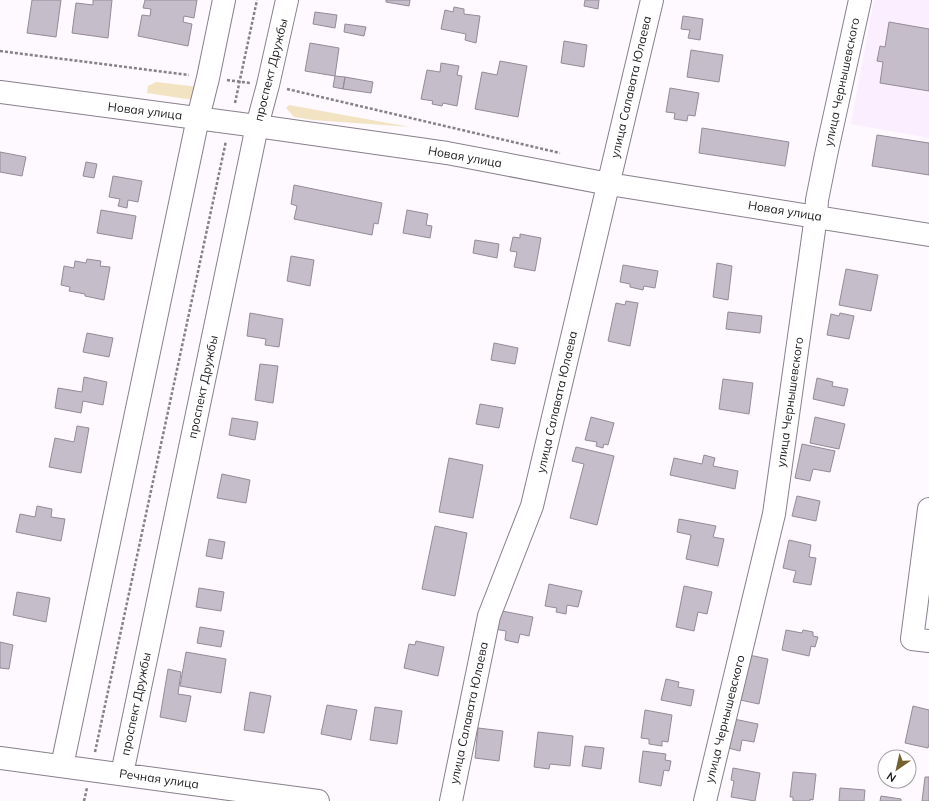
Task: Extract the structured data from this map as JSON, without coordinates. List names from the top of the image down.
{
  "streets": {
    "street": [
      "проспект Дружбы",
      "улица Чернышевского",
      "улица Салавата Юлаева",
      "Новая улица",
      "Речная улица"
    ]
  },
  "crossings": [
    ["проспект Дружбы", "Новая улица"],
    ["проспект Дружбы", "Речная улица"],
    ["улица Чернышевского", "Новая улица"],
    ["улица Салавата Юлаева", "Новая улица"]
  ],
  "north": "bottom left"
}
